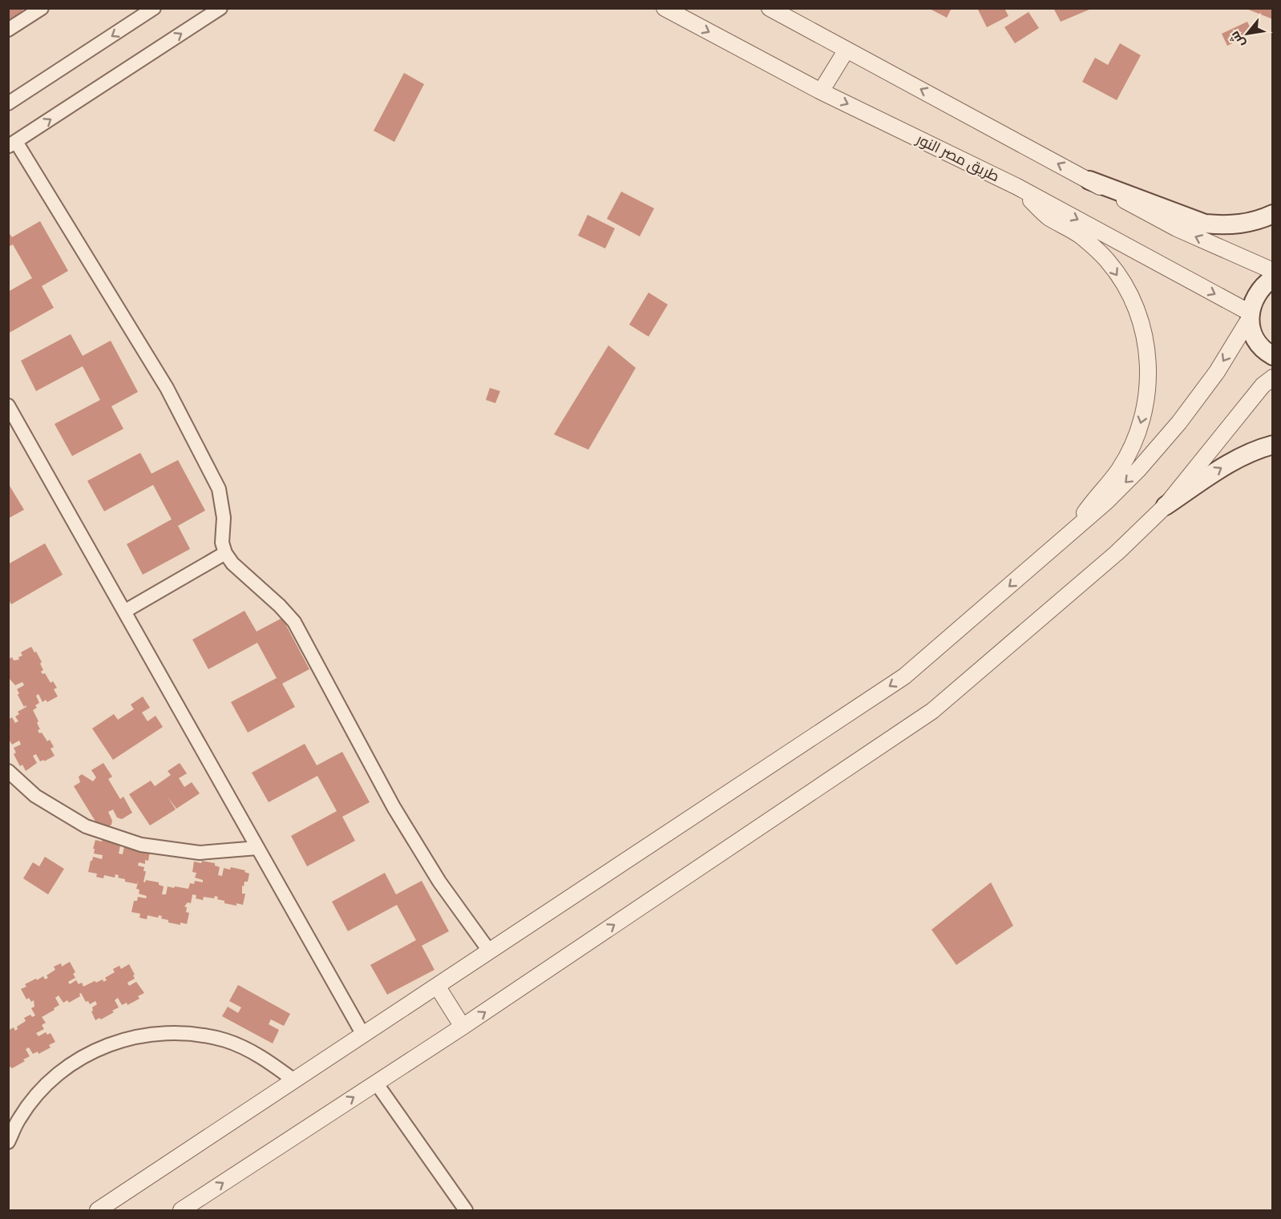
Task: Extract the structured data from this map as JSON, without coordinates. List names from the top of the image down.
{
  "streets": {
    "street": ["طريق مصر النور"]
  },
  "north": "bottom left"
}
